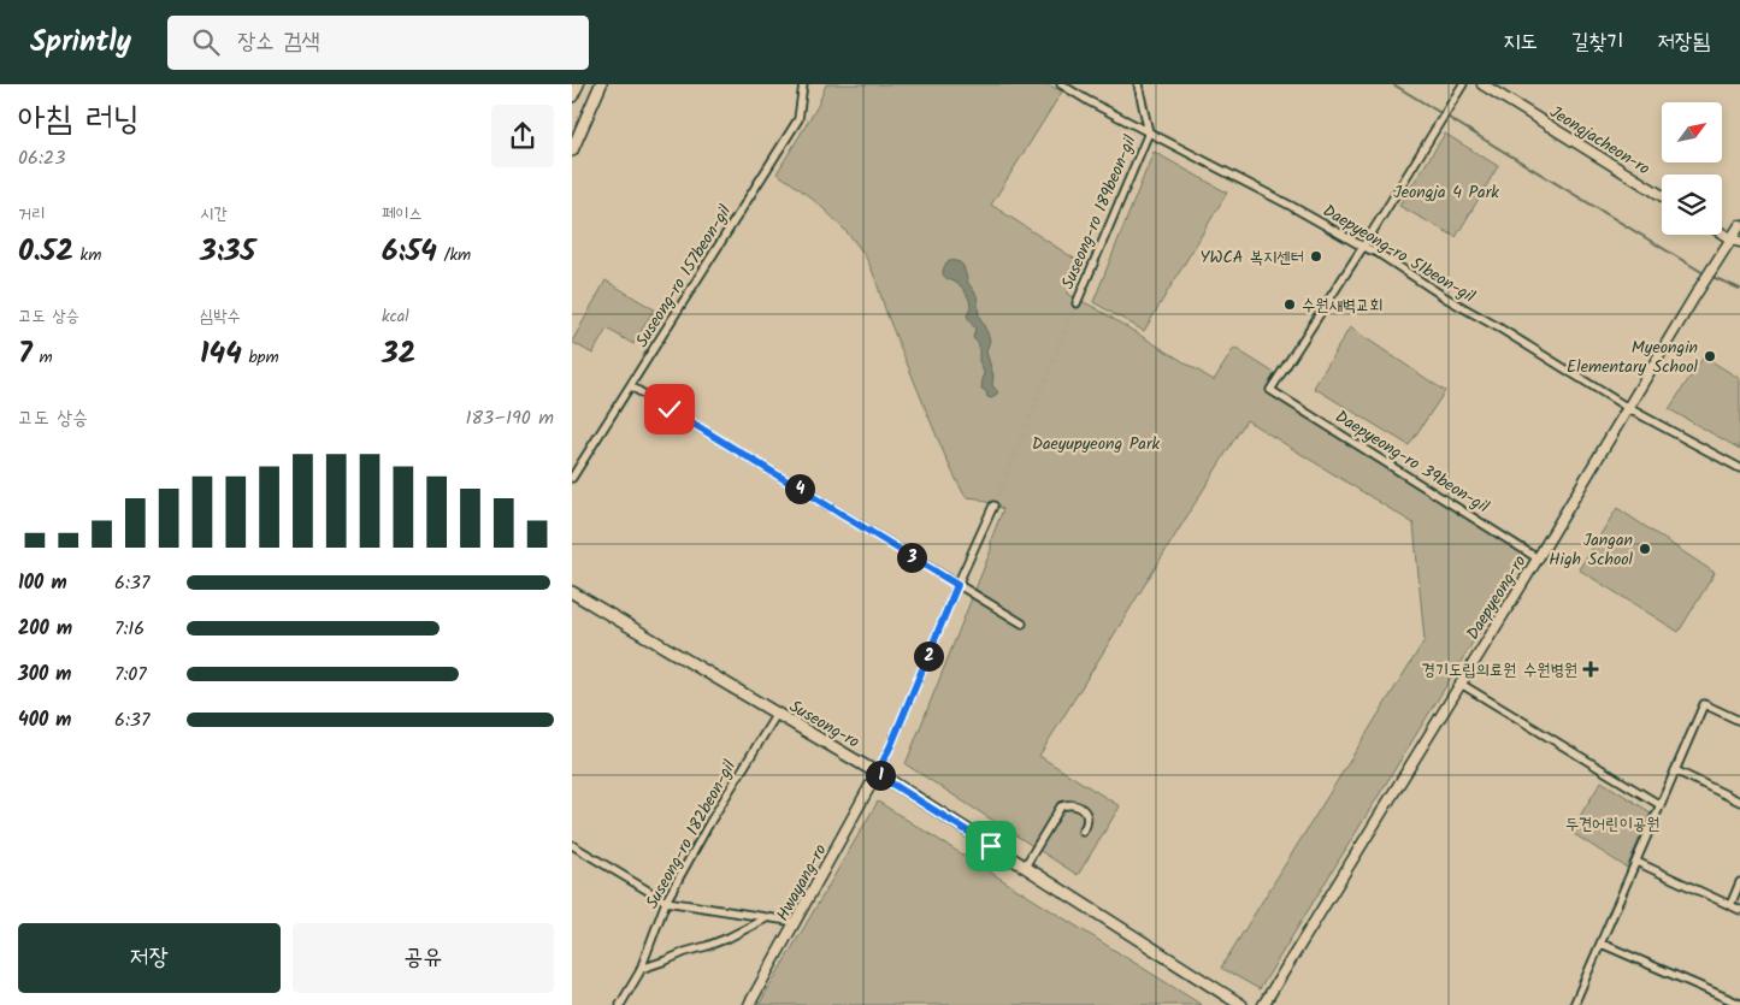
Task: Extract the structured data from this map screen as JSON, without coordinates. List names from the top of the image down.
{
  "streets": {
    "main road": ["Suseong-ro"],
    "street": [
      "Jeongjacheon-ro",
      "Suseong-ro 189beon-gil",
      "Daepyeong-ro 51beon-gil",
      "Suseong-ro 157beon-gil",
      "Daepyeong-ro 39beon-gil",
      "Daepyeong-ro",
      "Suseong-ro 182beon-gil",
      "Hwayang-ro"
    ]
  },
  "crossings": [
    ["Suseong-ro 189beon-gil", "Daepyeong-ro 51beon-gil"],
    ["Daepyeong-ro 51beon-gil", "Daepyeong-ro 39beon-gil"],
    ["Daepyeong-ro 51beon-gil", "Daepyeong-ro"],
    ["Daepyeong-ro 39beon-gil", "Daepyeong-ro"],
    ["Suseong-ro", "Suseong-ro 182beon-gil"],
    ["Suseong-ro", "Hwayang-ro"]
  ],
  "parks": ["Jeongja 4 Park", "Daeyupyeong Park", "두견어린이공원"],
  "places": {
    "other": [
      "YWCA 복지센터",
      "수원새벽교회",
      "Myeongin Elementary School",
      "Jangan High School"
    ],
    "health": ["경기도립의료원 수원병원"]
  },
  "north": "top right",
  "page": {
    "header": "Sprintly",
    "search": "장소 검색",
    "nav": ["지도", "길찾기", "저장됨"],
    "heading": ["아침 러닝", "06:23"],
    "stats": [
      ["거리", "0.52 km"],
      ["시간", "3:35"],
      ["페이스", "6:54 /km"],
      ["고도 상승", "7 m"],
      ["심박수", "144 bpm"],
      ["kcal", "32"]
    ],
    "chart": ["고도 상승", "183–190 m"],
    "pins": [
      "4",
      "3",
      "2",
      "1"
    ],
    "list": [
      {
        "name": "100 m",
        "note": "6:37"
      },
      {
        "name": "200 m",
        "note": "7:16"
      },
      {
        "name": "300 m",
        "note": "7:07"
      },
      {
        "name": "400 m",
        "note": "6:37"
      }
    ],
    "buttons": ["저장", "공유"]
  }
}
